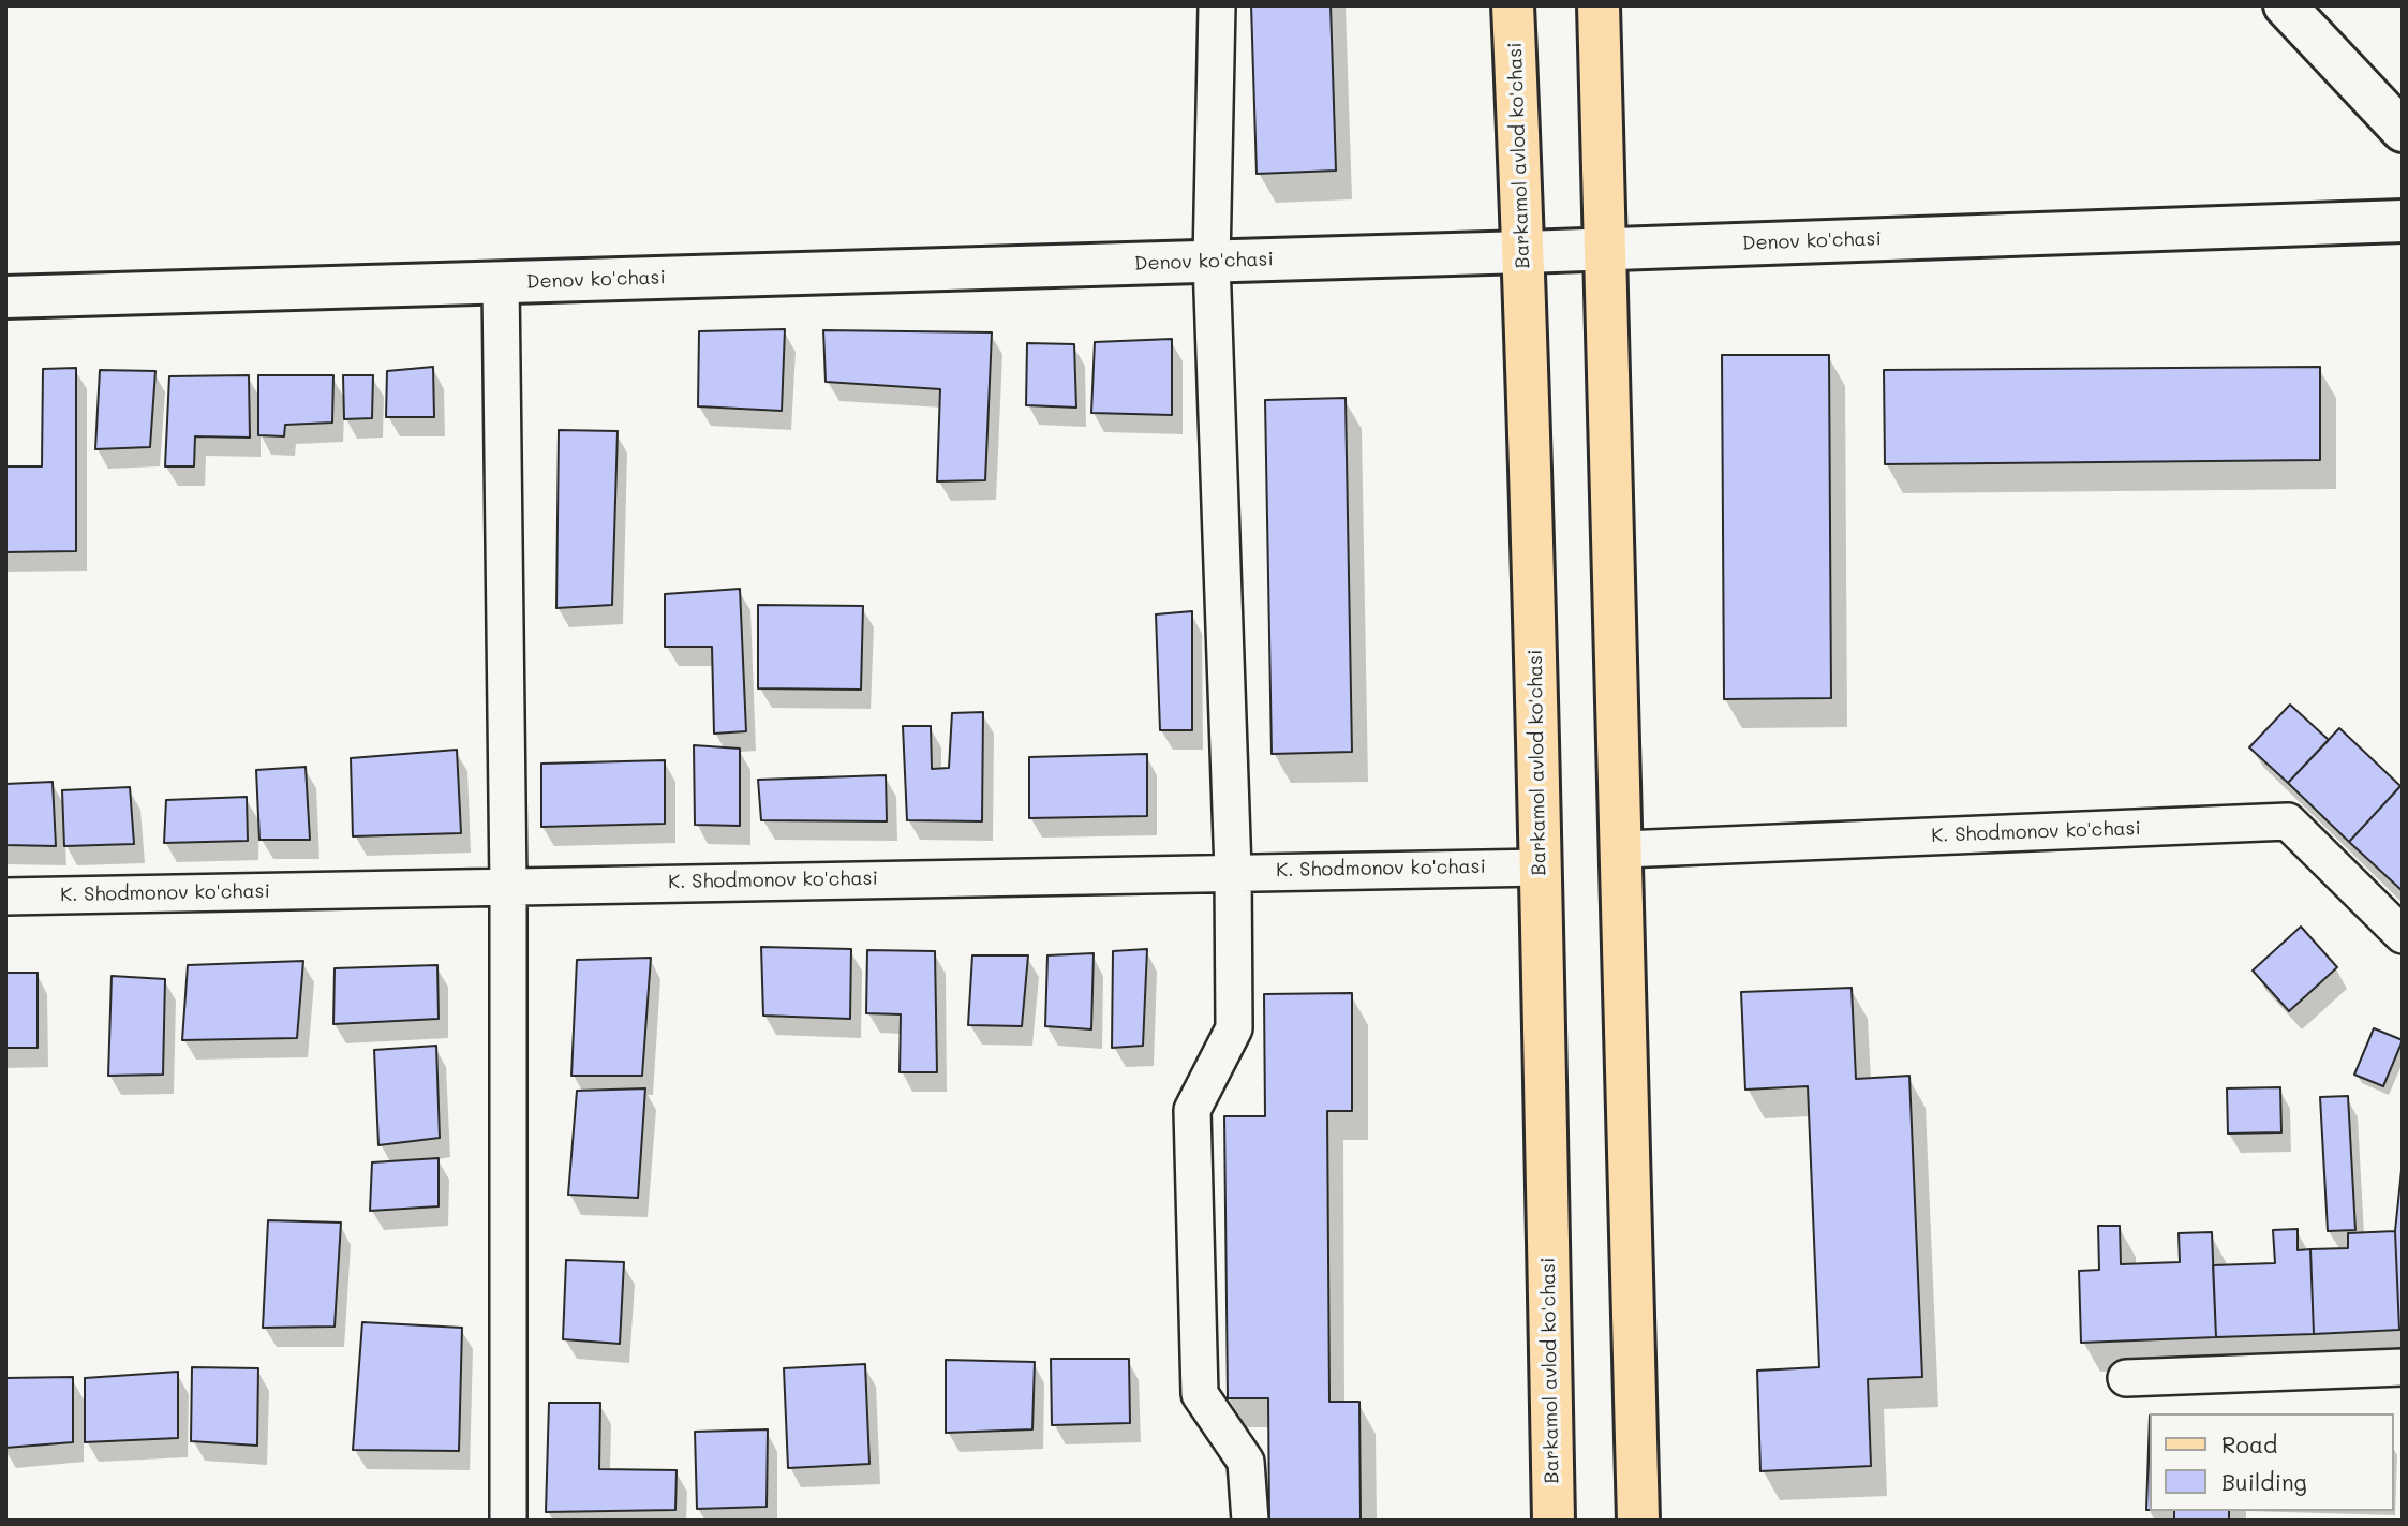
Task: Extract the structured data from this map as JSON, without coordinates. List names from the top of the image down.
{
  "streets": {
    "main road": ["Barkamol avlod ko'chasi"],
    "street": ["Denov ko'chasi", "K. Shodmonov ko'chasi"]
  },
  "crossings": [
    ["Barkamol avlod ko'chasi", "Denov ko'chasi"],
    ["Barkamol avlod ko'chasi", "K. Shodmonov ko'chasi"]
  ],
  "legend": ["Road", "Building"]
}
